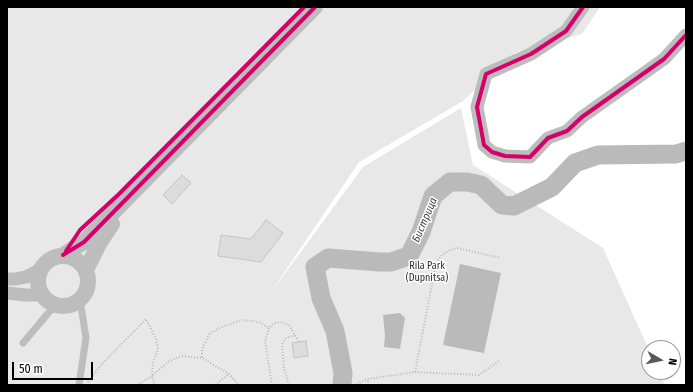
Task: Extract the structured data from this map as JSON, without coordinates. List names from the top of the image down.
{
  "water": ["Бистрица"],
  "parks": ["Rila Park (Dupnitsa)"],
  "scale_bar": "50 m",
  "north": "right"
}
